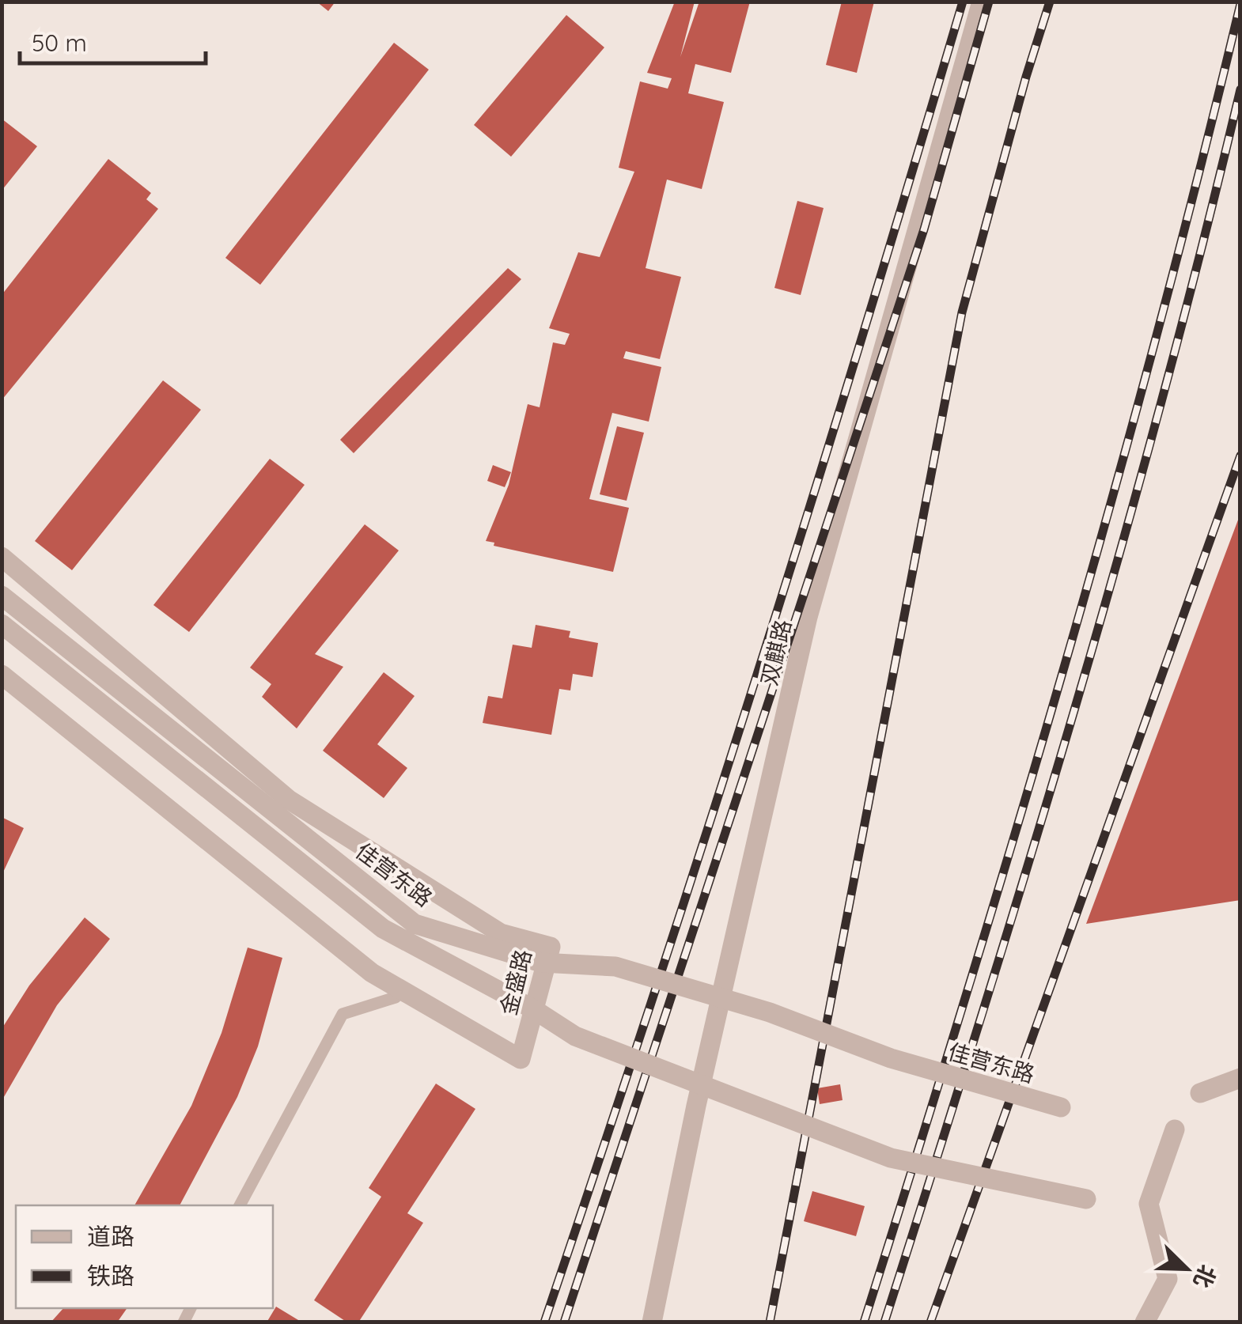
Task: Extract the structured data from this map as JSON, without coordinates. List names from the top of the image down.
{
  "streets": {
    "street": ["双麒路", "佳营东路", "金盛路"]
  },
  "crossings": [
    ["双麒路", "佳营东路"]
  ],
  "legend": ["道路", "铁路"],
  "scale_bar": "50 m",
  "north": "bottom right"
}
